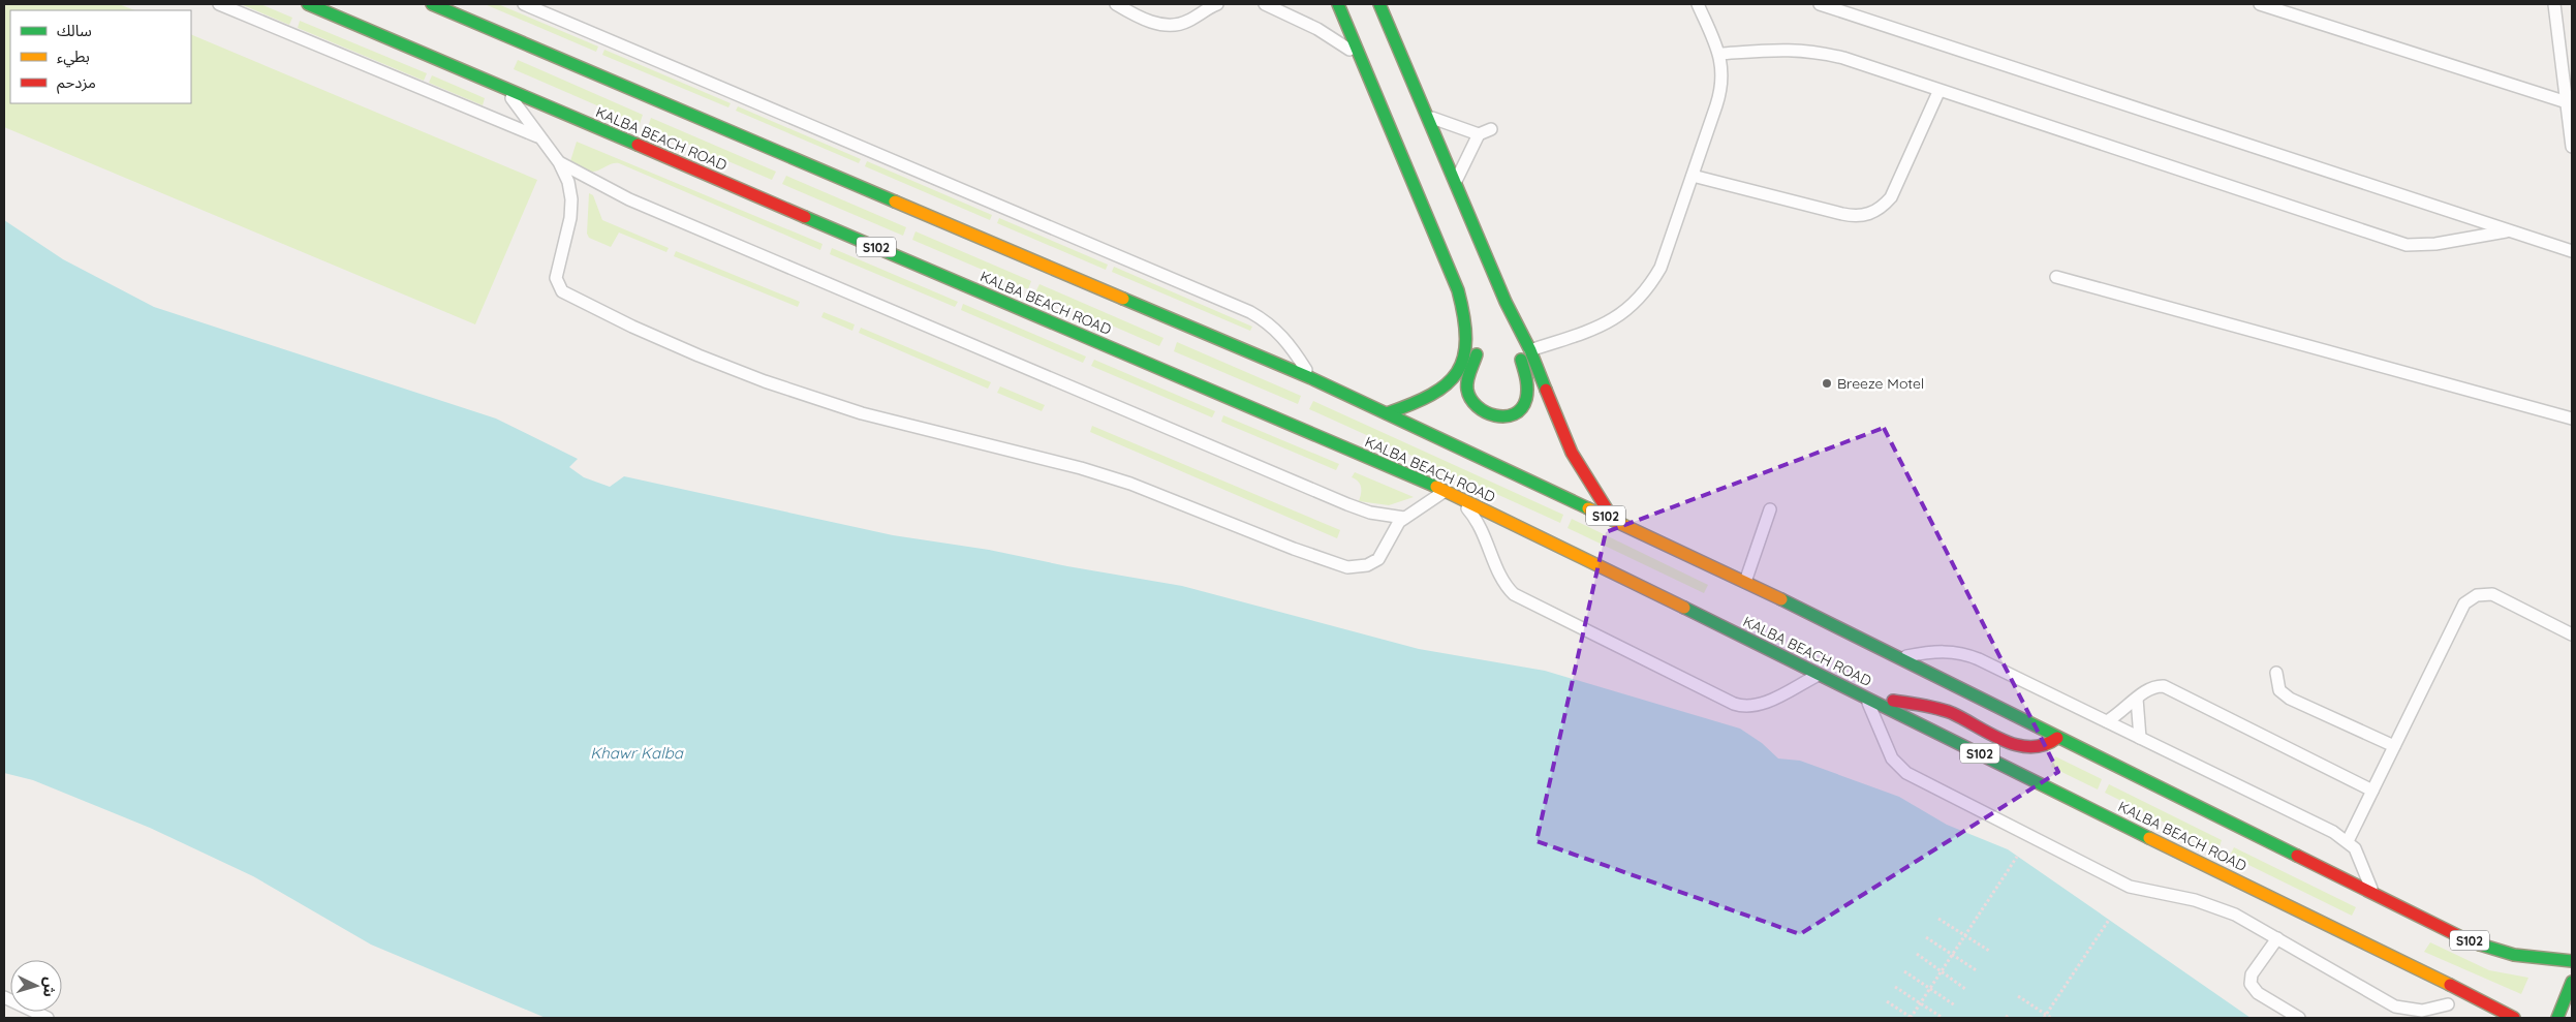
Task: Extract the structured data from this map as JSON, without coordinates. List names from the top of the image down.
{
  "streets": {
    "main road": ["KALBA BEACH ROAD", "S102"]
  },
  "water": ["Khawr Kalba"],
  "places": ["Breeze Motel"],
  "legend": ["سالك", "بطيء", "مزدحم"],
  "north": "right"
}
